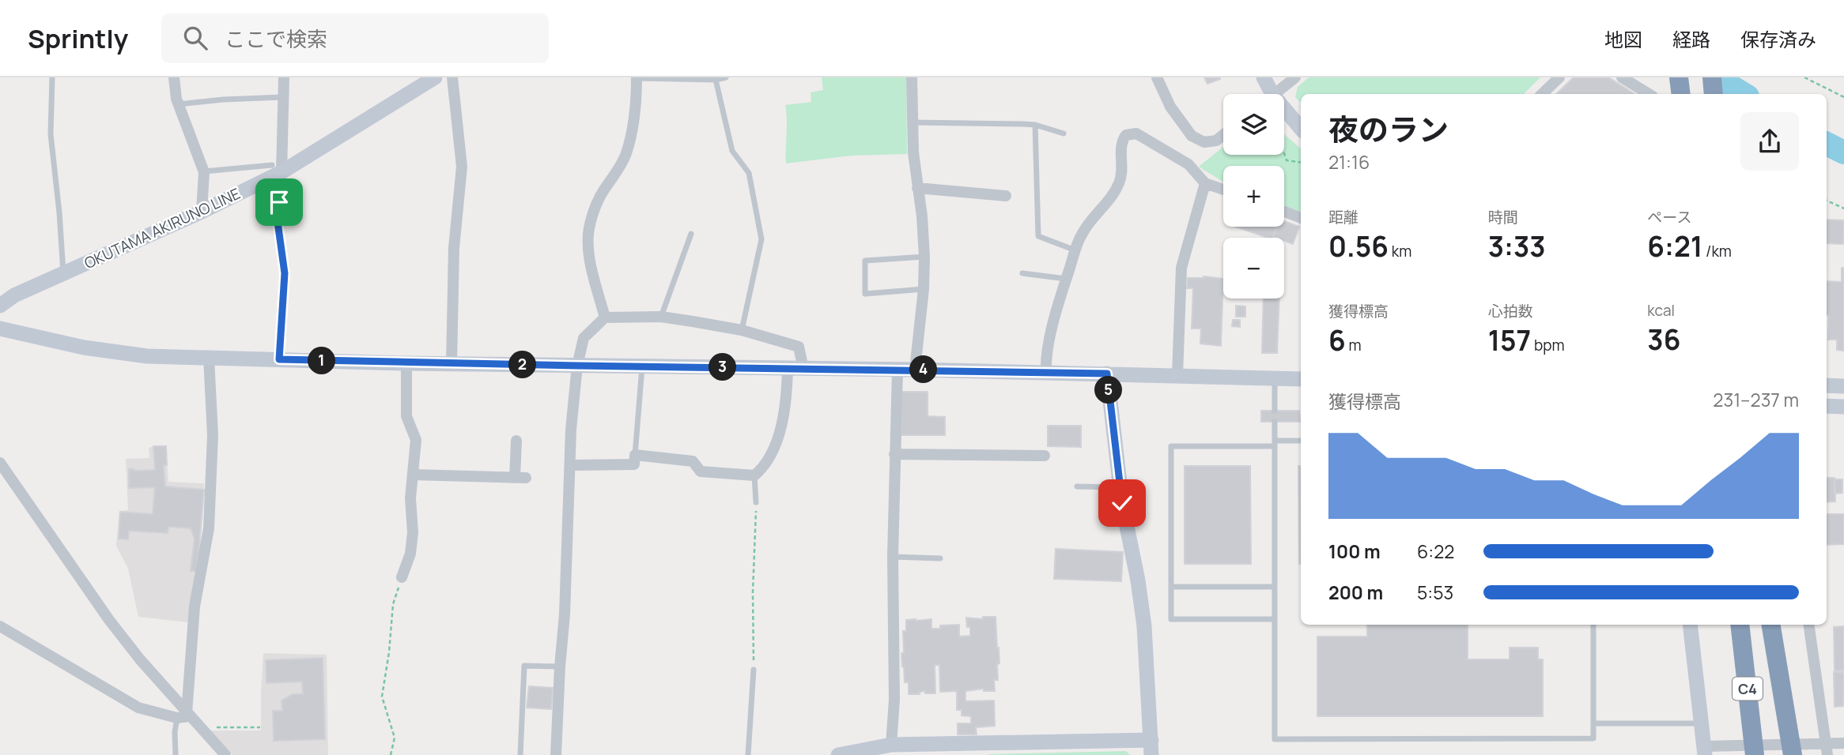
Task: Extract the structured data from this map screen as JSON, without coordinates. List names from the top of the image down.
{
  "streets": {
    "highway": ["C4"],
    "main road": ["OKUTAMA AKIRUNO LINE"]
  },
  "page": {
    "header": "Sprintly",
    "search": "ここで検索",
    "nav": ["地図", "経路", "保存済み"],
    "map_buttons": ["+", "−"],
    "heading": ["夜のラン", "21:16"],
    "stats": [
      ["距離", "0.56 km"],
      ["時間", "3:33"],
      ["ペース", "6:21 /km"],
      ["獲得標高", "6 m"],
      ["心拍数", "157 bpm"],
      ["kcal", "36"]
    ],
    "pins": [
      "1",
      "2",
      "3",
      "4",
      "5"
    ],
    "chart": ["獲得標高", "231–237 m"],
    "list": [
      {
        "name": "100 m",
        "note": "6:22"
      },
      {
        "name": "200 m",
        "note": "5:53"
      }
    ]
  }
}
